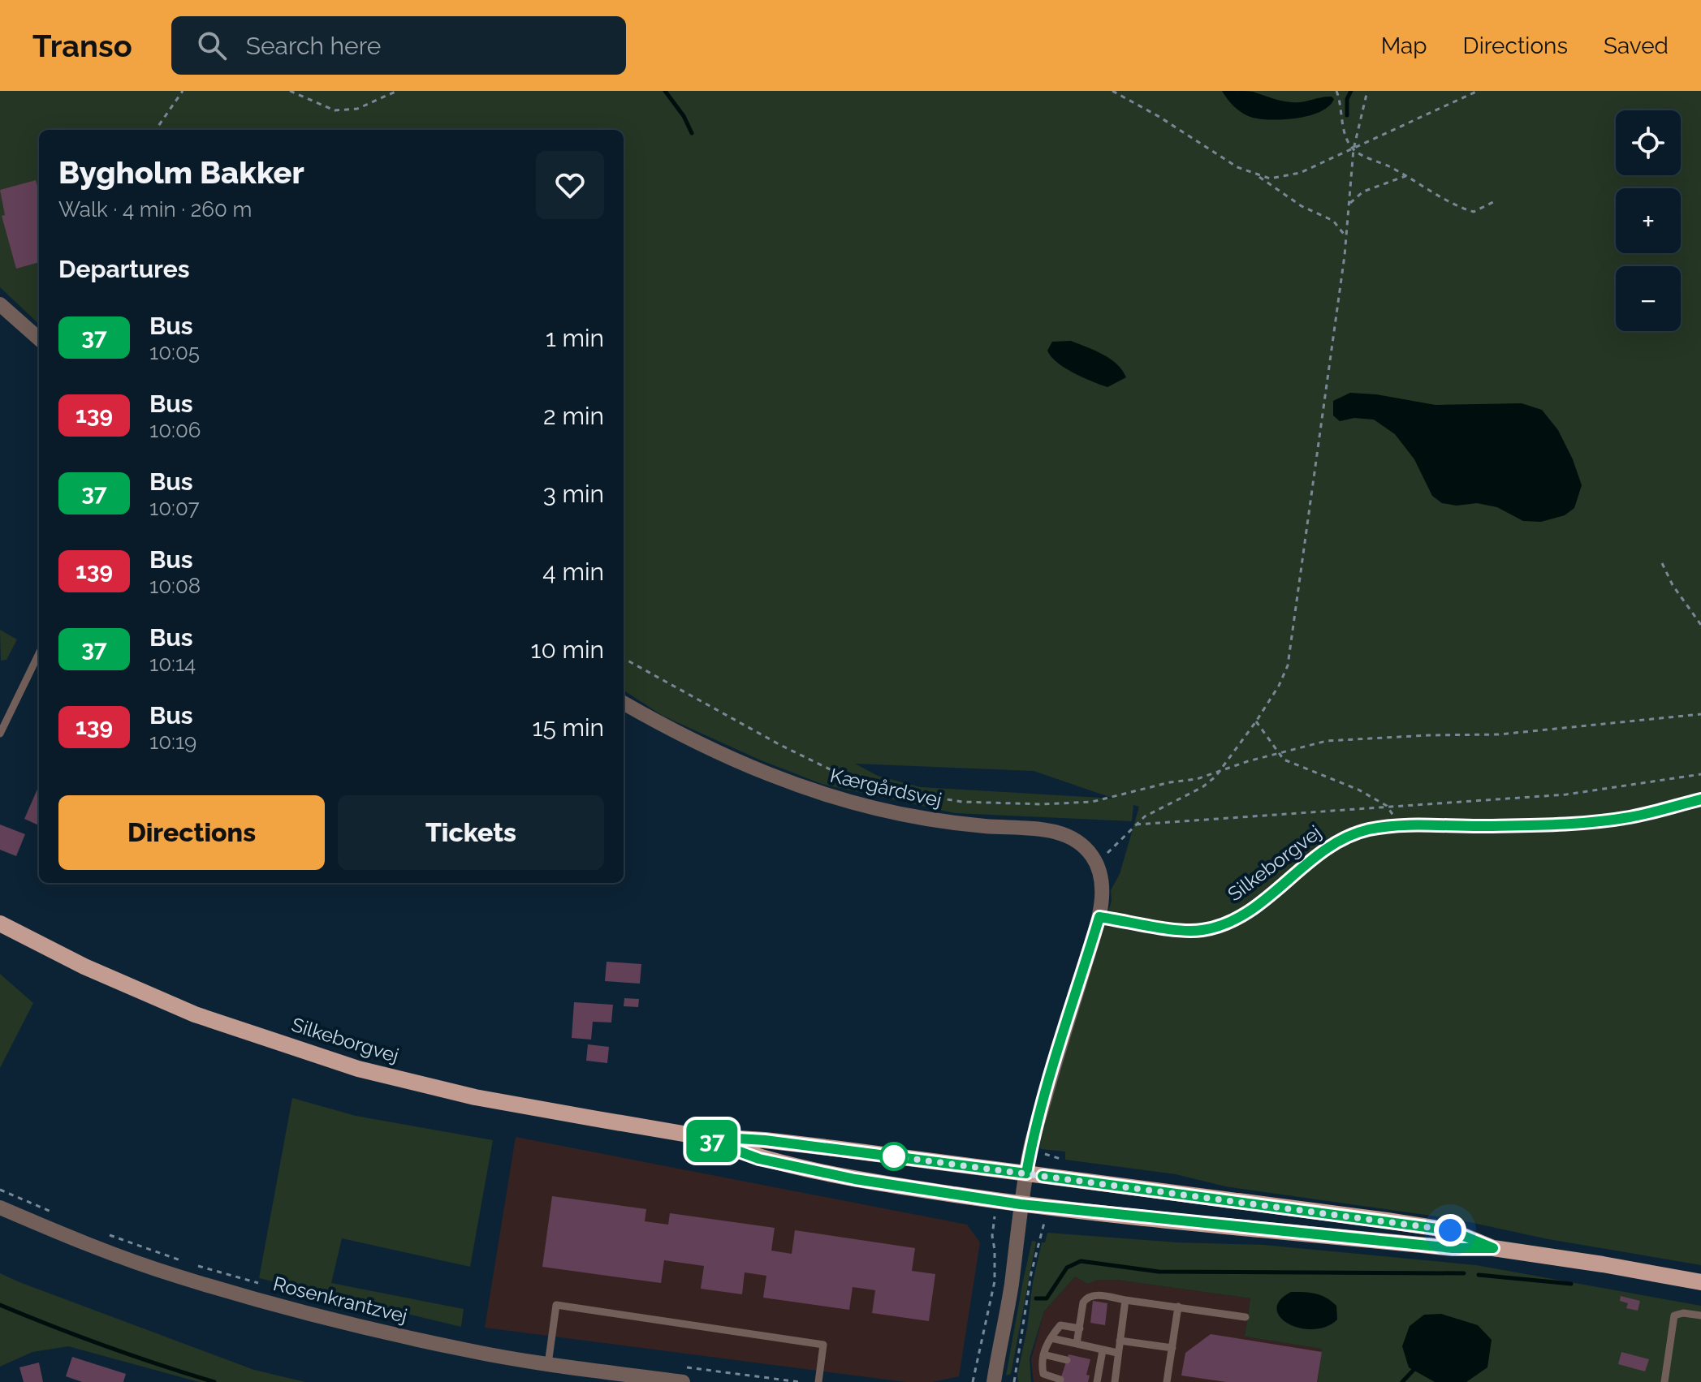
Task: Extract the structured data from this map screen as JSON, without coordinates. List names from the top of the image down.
{
  "streets": {
    "main road": ["Silkeborgvej"],
    "street": ["Kærgårdsvej", "Rosenkrantzvej"]
  },
  "lines": ["bus line 37"],
  "page": {
    "header": "Transo",
    "search": "Search here",
    "nav": ["Map", "Directions", "Saved"],
    "on_map": "37",
    "map_buttons": ["+", "−"],
    "heading": [
      ["Bygholm Bakker", "Walk · 4 min · 260 m"],
      "Departures"
    ],
    "list": [
      {
        "mark": "37",
        "name": "Bus",
        "note": "10:05",
        "value": "1 min"
      },
      {
        "mark": "139",
        "name": "Bus",
        "note": "10:06",
        "value": "2 min"
      },
      {
        "mark": "37",
        "name": "Bus",
        "note": "10:07",
        "value": "3 min"
      },
      {
        "mark": "139",
        "name": "Bus",
        "note": "10:08",
        "value": "4 min"
      },
      {
        "mark": "37",
        "name": "Bus",
        "note": "10:14",
        "value": "10 min"
      },
      {
        "mark": "139",
        "name": "Bus",
        "note": "10:19",
        "value": "15 min"
      }
    ],
    "buttons": ["Directions", "Tickets"]
  }
}
